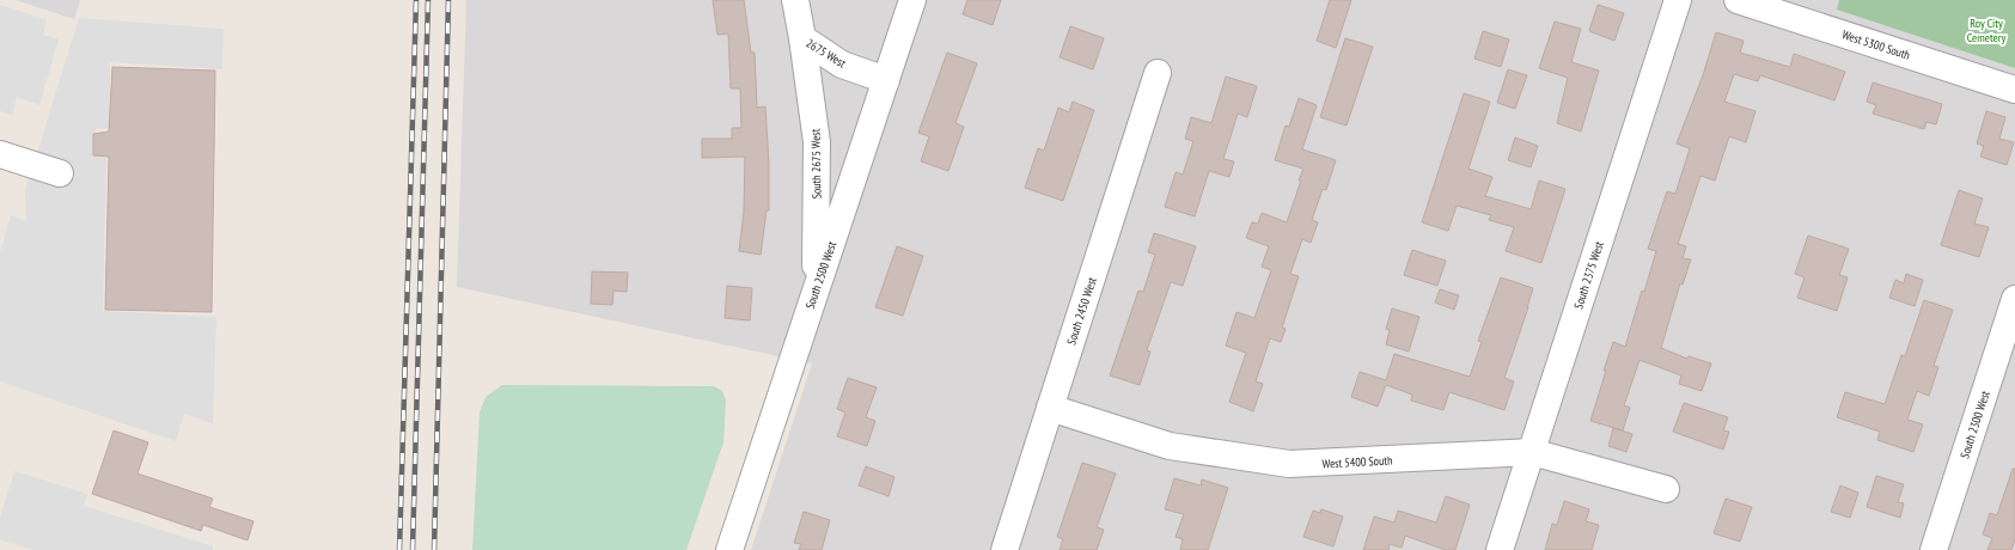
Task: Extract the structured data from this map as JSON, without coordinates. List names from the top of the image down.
{
  "streets": {
    "street": [
      "West 5300 South",
      "2675 West",
      "South 2675 West",
      "South 2500 West",
      "South 2375 West",
      "South 2450 West",
      "South 2300 West",
      "West 5400 South"
    ]
  },
  "crossings": [
    ["2675 West", "South 2675 West"],
    ["2675 West", "South 2500 West"],
    ["South 2675 West", "South 2500 West"],
    ["South 2375 West", "West 5400 South"],
    ["South 2450 West", "West 5400 South"]
  ],
  "parks": ["Roy City Cemetery"]
}
